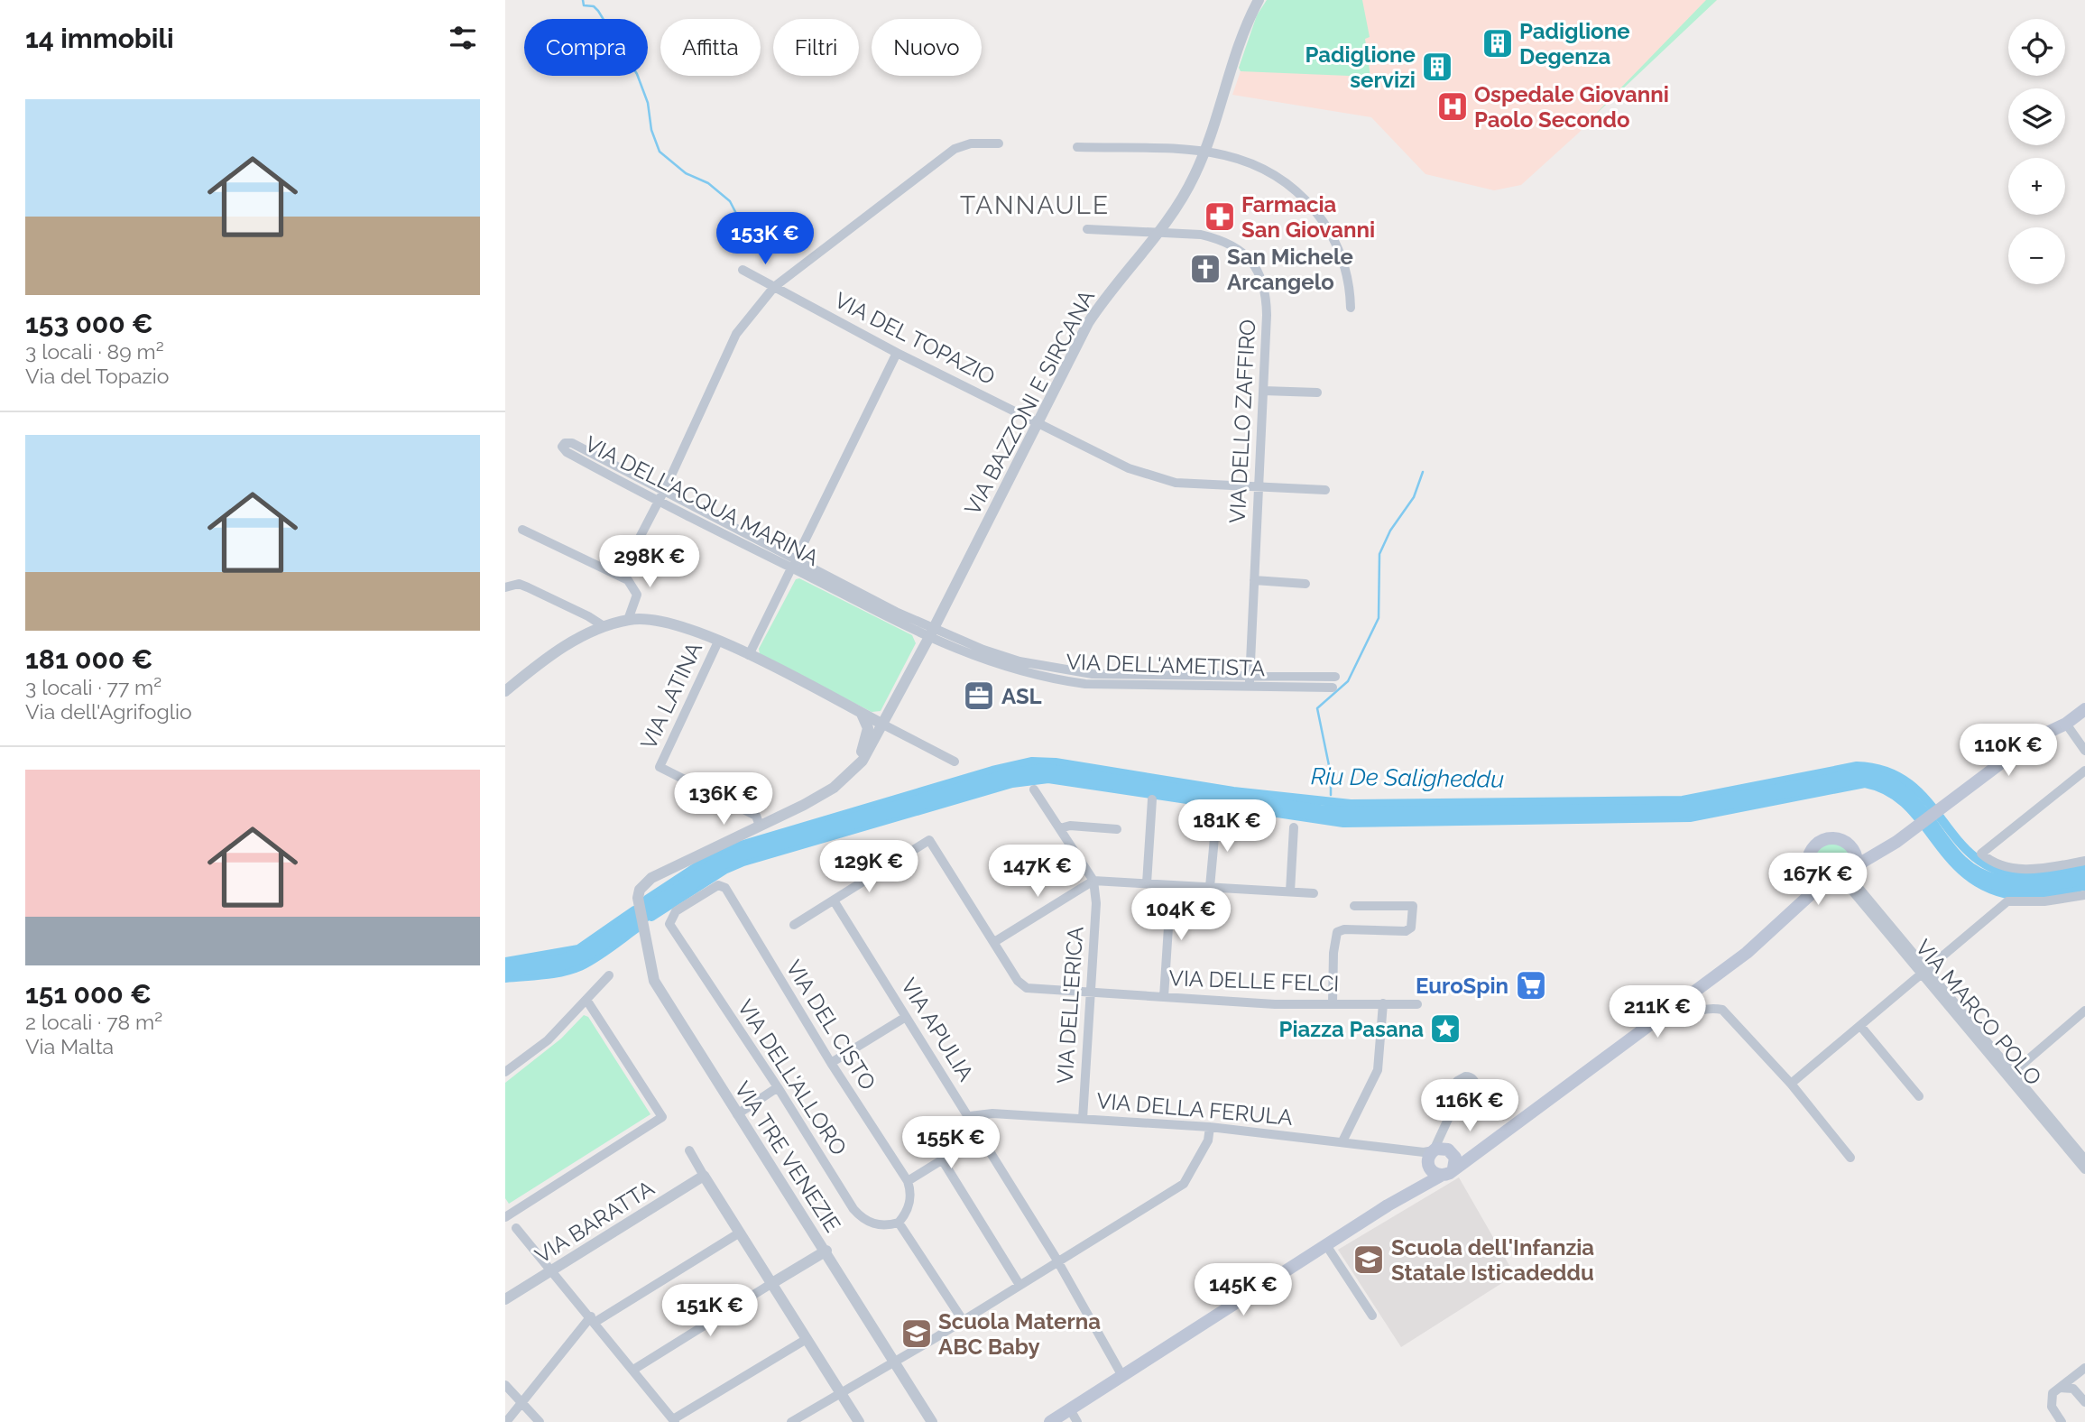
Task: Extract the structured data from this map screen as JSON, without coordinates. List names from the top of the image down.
{
  "streets": {
    "street": [
      "VIA DEL TOPAZIO",
      "VIA BAZZONI E SIRCANA",
      "VIA DELLO ZAFFIRO",
      "VIA DELL'ACQUA MARINA",
      "VIA DELL'AMETISTA",
      "VIA LATINA",
      "VIA DELLE FELCI",
      "VIA DELL'ERICA",
      "VIA MARCO POLO",
      "VIA DEL CISTO",
      "VIA APULIA",
      "VIA DELL'ALLORO",
      "VIA DELLA FERULA",
      "VIA TRE VENEZIE",
      "VIA BARATTA"
    ]
  },
  "crossings": [
    ["VIA DEL TOPAZIO", "VIA BAZZONI E SIRCANA"],
    ["VIA DEL TOPAZIO", "VIA DELLO ZAFFIRO"],
    ["VIA BAZZONI E SIRCANA", "VIA DELLO ZAFFIRO"],
    ["VIA BAZZONI E SIRCANA", "VIA DELL'ACQUA MARINA"],
    ["VIA BAZZONI E SIRCANA", "VIA DELL'AMETISTA"],
    ["VIA DELLO ZAFFIRO", "VIA DELL'AMETISTA"],
    ["VIA DELL'ACQUA MARINA", "VIA DELL'AMETISTA"],
    ["VIA LATINA", "VIA TRE VENEZIE"],
    ["VIA DELLE FELCI", "VIA DELL'ERICA"],
    ["VIA DELLE FELCI", "VIA APULIA"],
    ["VIA DELL'ERICA", "VIA DELLA FERULA"],
    ["VIA DEL CISTO", "VIA DELL'ALLORO"],
    ["VIA APULIA", "VIA DELLA FERULA"]
  ],
  "districts": ["TANNAULE"],
  "water": ["Riu De Saligheddu"],
  "places": {
    "building": ["Padiglione Degenza", "Padiglione servizi"],
    "hospital": ["Ospedale Giovanni Paolo Secondo"],
    "pharmacy": ["Farmacia San Giovanni"],
    "church": ["San Michele Arcangelo"],
    "office": ["ASL"],
    "supermarket": ["EuroSpin"],
    "place": ["Piazza Pasana"],
    "school or university": ["Scuola dell'Infanzia Statale Isticadeddu", "Scuola Materna ABC Baby"]
  },
  "page": {
    "heading": "14 immobili",
    "map_buttons": ["+", "−"],
    "chip": [
      "Compra",
      "Affitta",
      "Filtri",
      "Nuovo"
    ],
    "list": [
      {
        "name": "153 000 €",
        "note": "3 locali · 89 m² · Via del Topazio"
      },
      {
        "name": "181 000 €",
        "note": "3 locali · 77 m² · Via dell'Agrifoglio"
      },
      {
        "name": "151 000 €",
        "note": "2 locali · 78 m² · Via Malta"
      }
    ],
    "price": [
      "153K €",
      "298K €",
      "110K €",
      "136K €",
      "181K €",
      "129K €",
      "147K €",
      "167K €",
      "104K €",
      "211K €",
      "116K €",
      "155K €",
      "145K €",
      "151K €"
    ]
  }
}
